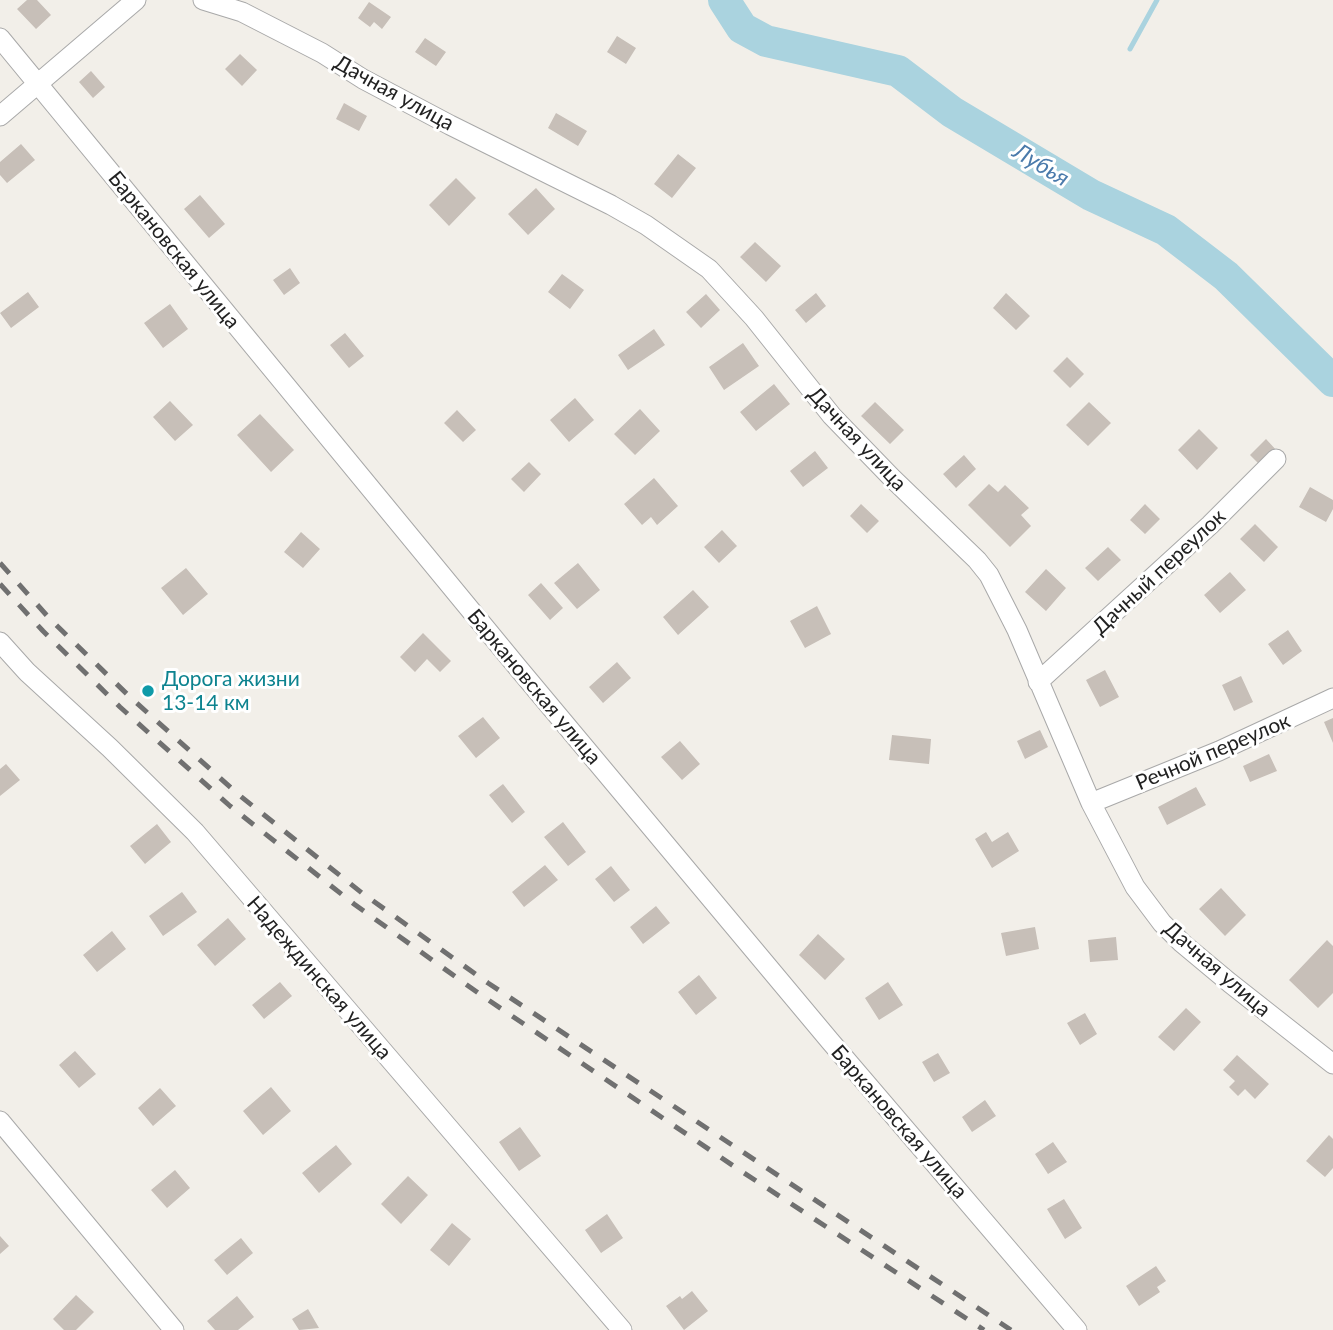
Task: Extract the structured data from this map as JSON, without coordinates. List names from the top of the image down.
{
  "streets": {
    "street": [
      "Дачная улица",
      "Баркановская улица",
      "Дачный переулок",
      "Речной переулок",
      "Надеждинская улица"
    ]
  },
  "crossings": [
    ["Дачная улица", "Дачный переулок"],
    ["Дачная улица", "Речной переулок"]
  ],
  "water": ["Лубья"],
  "places": ["Дорога жизни 13-14 км"]
}
